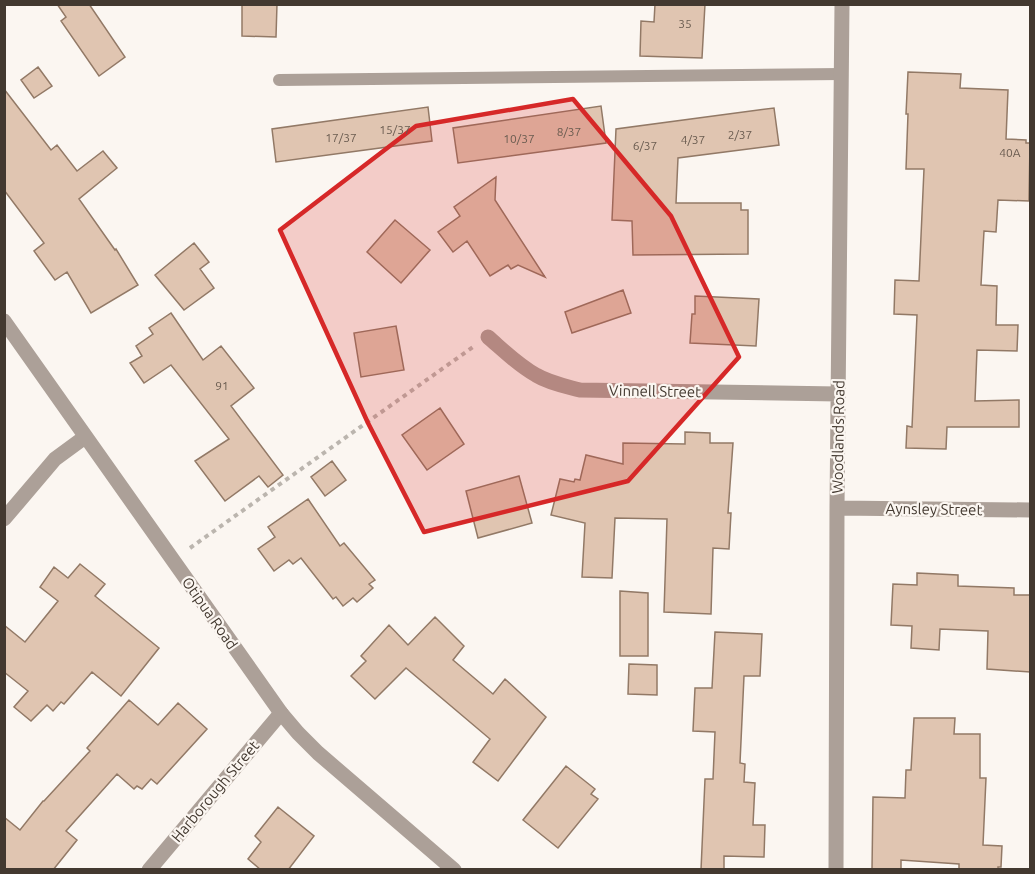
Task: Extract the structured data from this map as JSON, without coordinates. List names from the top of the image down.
{
  "streets": {
    "street": [
      "Vinnell Street",
      "Woodlands Road",
      "Aynsley Street",
      "Otipua Road",
      "Harborough Street"
    ]
  },
  "crossings": [
    ["Vinnell Street", "Woodlands Road"],
    ["Woodlands Road", "Aynsley Street"],
    ["Otipua Road", "Harborough Street"]
  ],
  "house_numbers": [
    "35",
    "15/37",
    "8/37",
    "2/37",
    "17/37",
    "10/37",
    "4/37",
    "6/37",
    "40A",
    "91"
  ]
}
